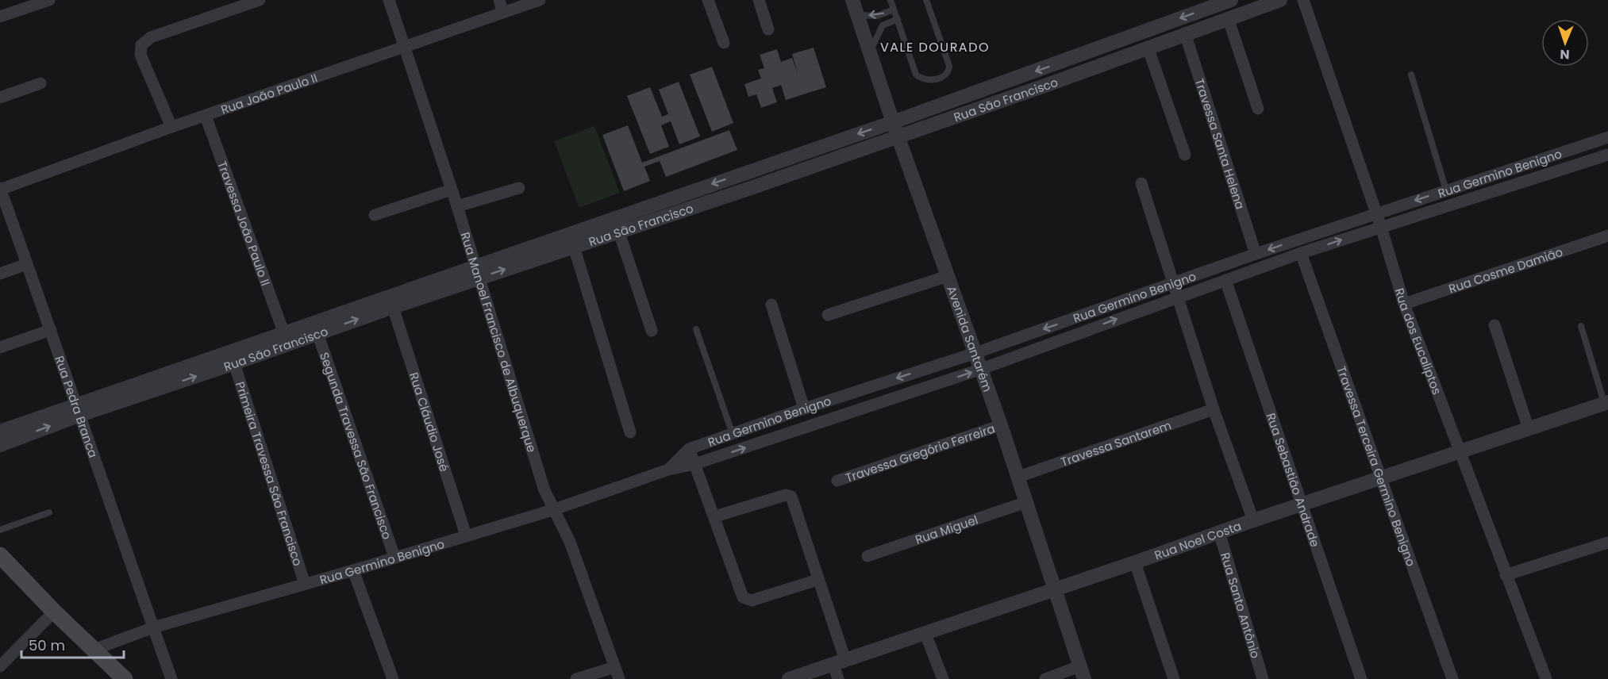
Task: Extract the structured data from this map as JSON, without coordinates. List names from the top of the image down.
{
  "streets": {
    "street": [
      "Rua João Paulo II",
      "Rua São Francisco",
      "Travessa Santa Helena",
      "Rua Germino Benigno",
      "Travessa João Paulo II",
      "Rua Cosme Damião",
      "Avenida Santarém",
      "Rua dos Eucaliptos",
      "Rua Manoel Francisco de Albuquerque",
      "Rua Pedra Branca",
      "Rua Cláudio José",
      "Travessa Santarem",
      "Segunda Travessa São Francisco",
      "Travessa Gregório Ferreira",
      "Travessa Terceira Germino Benigno",
      "Primeira Travessa São Francisco",
      "Rua Sebastião Andrade",
      "Rua Miguel",
      "Rua Noel Costa",
      "Rua Santo Antônio"
    ]
  },
  "crossings": [
    ["Rua João Paulo II", "Travessa João Paulo II"],
    ["Rua João Paulo II", "Rua Manoel Francisco de Albuquerque"],
    ["Rua João Paulo II", "Rua Pedra Branca"],
    ["Rua São Francisco", "Travessa Santa Helena"],
    ["Rua São Francisco", "Travessa João Paulo II"],
    ["Rua São Francisco", "Avenida Santarém"],
    ["Rua São Francisco", "Rua Manoel Francisco de Albuquerque"],
    ["Rua São Francisco", "Rua Pedra Branca"],
    ["Rua São Francisco", "Rua Cláudio José"],
    ["Rua São Francisco", "Segunda Travessa São Francisco"],
    ["Rua São Francisco", "Primeira Travessa São Francisco"],
    ["Travessa Santa Helena", "Rua Germino Benigno"],
    ["Rua Germino Benigno", "Avenida Santarém"],
    ["Rua Germino Benigno", "Rua dos Eucaliptos"],
    ["Rua Germino Benigno", "Rua Manoel Francisco de Albuquerque"],
    ["Rua Germino Benigno", "Rua Pedra Branca"],
    ["Rua Germino Benigno", "Rua Cláudio José"],
    ["Rua Germino Benigno", "Segunda Travessa São Francisco"],
    ["Rua Germino Benigno", "Travessa Terceira Germino Benigno"],
    ["Rua Germino Benigno", "Primeira Travessa São Francisco"],
    ["Rua Germino Benigno", "Rua Sebastião Andrade"],
    ["Rua Cosme Damião", "Rua dos Eucaliptos"],
    ["Avenida Santarém", "Travessa Santarem"],
    ["Avenida Santarém", "Travessa Gregório Ferreira"],
    ["Avenida Santarém", "Rua Miguel"],
    ["Avenida Santarém", "Rua Noel Costa"],
    ["Rua dos Eucaliptos", "Rua Noel Costa"],
    ["Travessa Terceira Germino Benigno", "Rua Noel Costa"],
    ["Rua Sebastião Andrade", "Rua Noel Costa"],
    ["Rua Noel Costa", "Rua Santo Antônio"]
  ],
  "districts": ["VALE DOURADO"],
  "scale_bar": "50 m",
  "north": "bottom"
}
